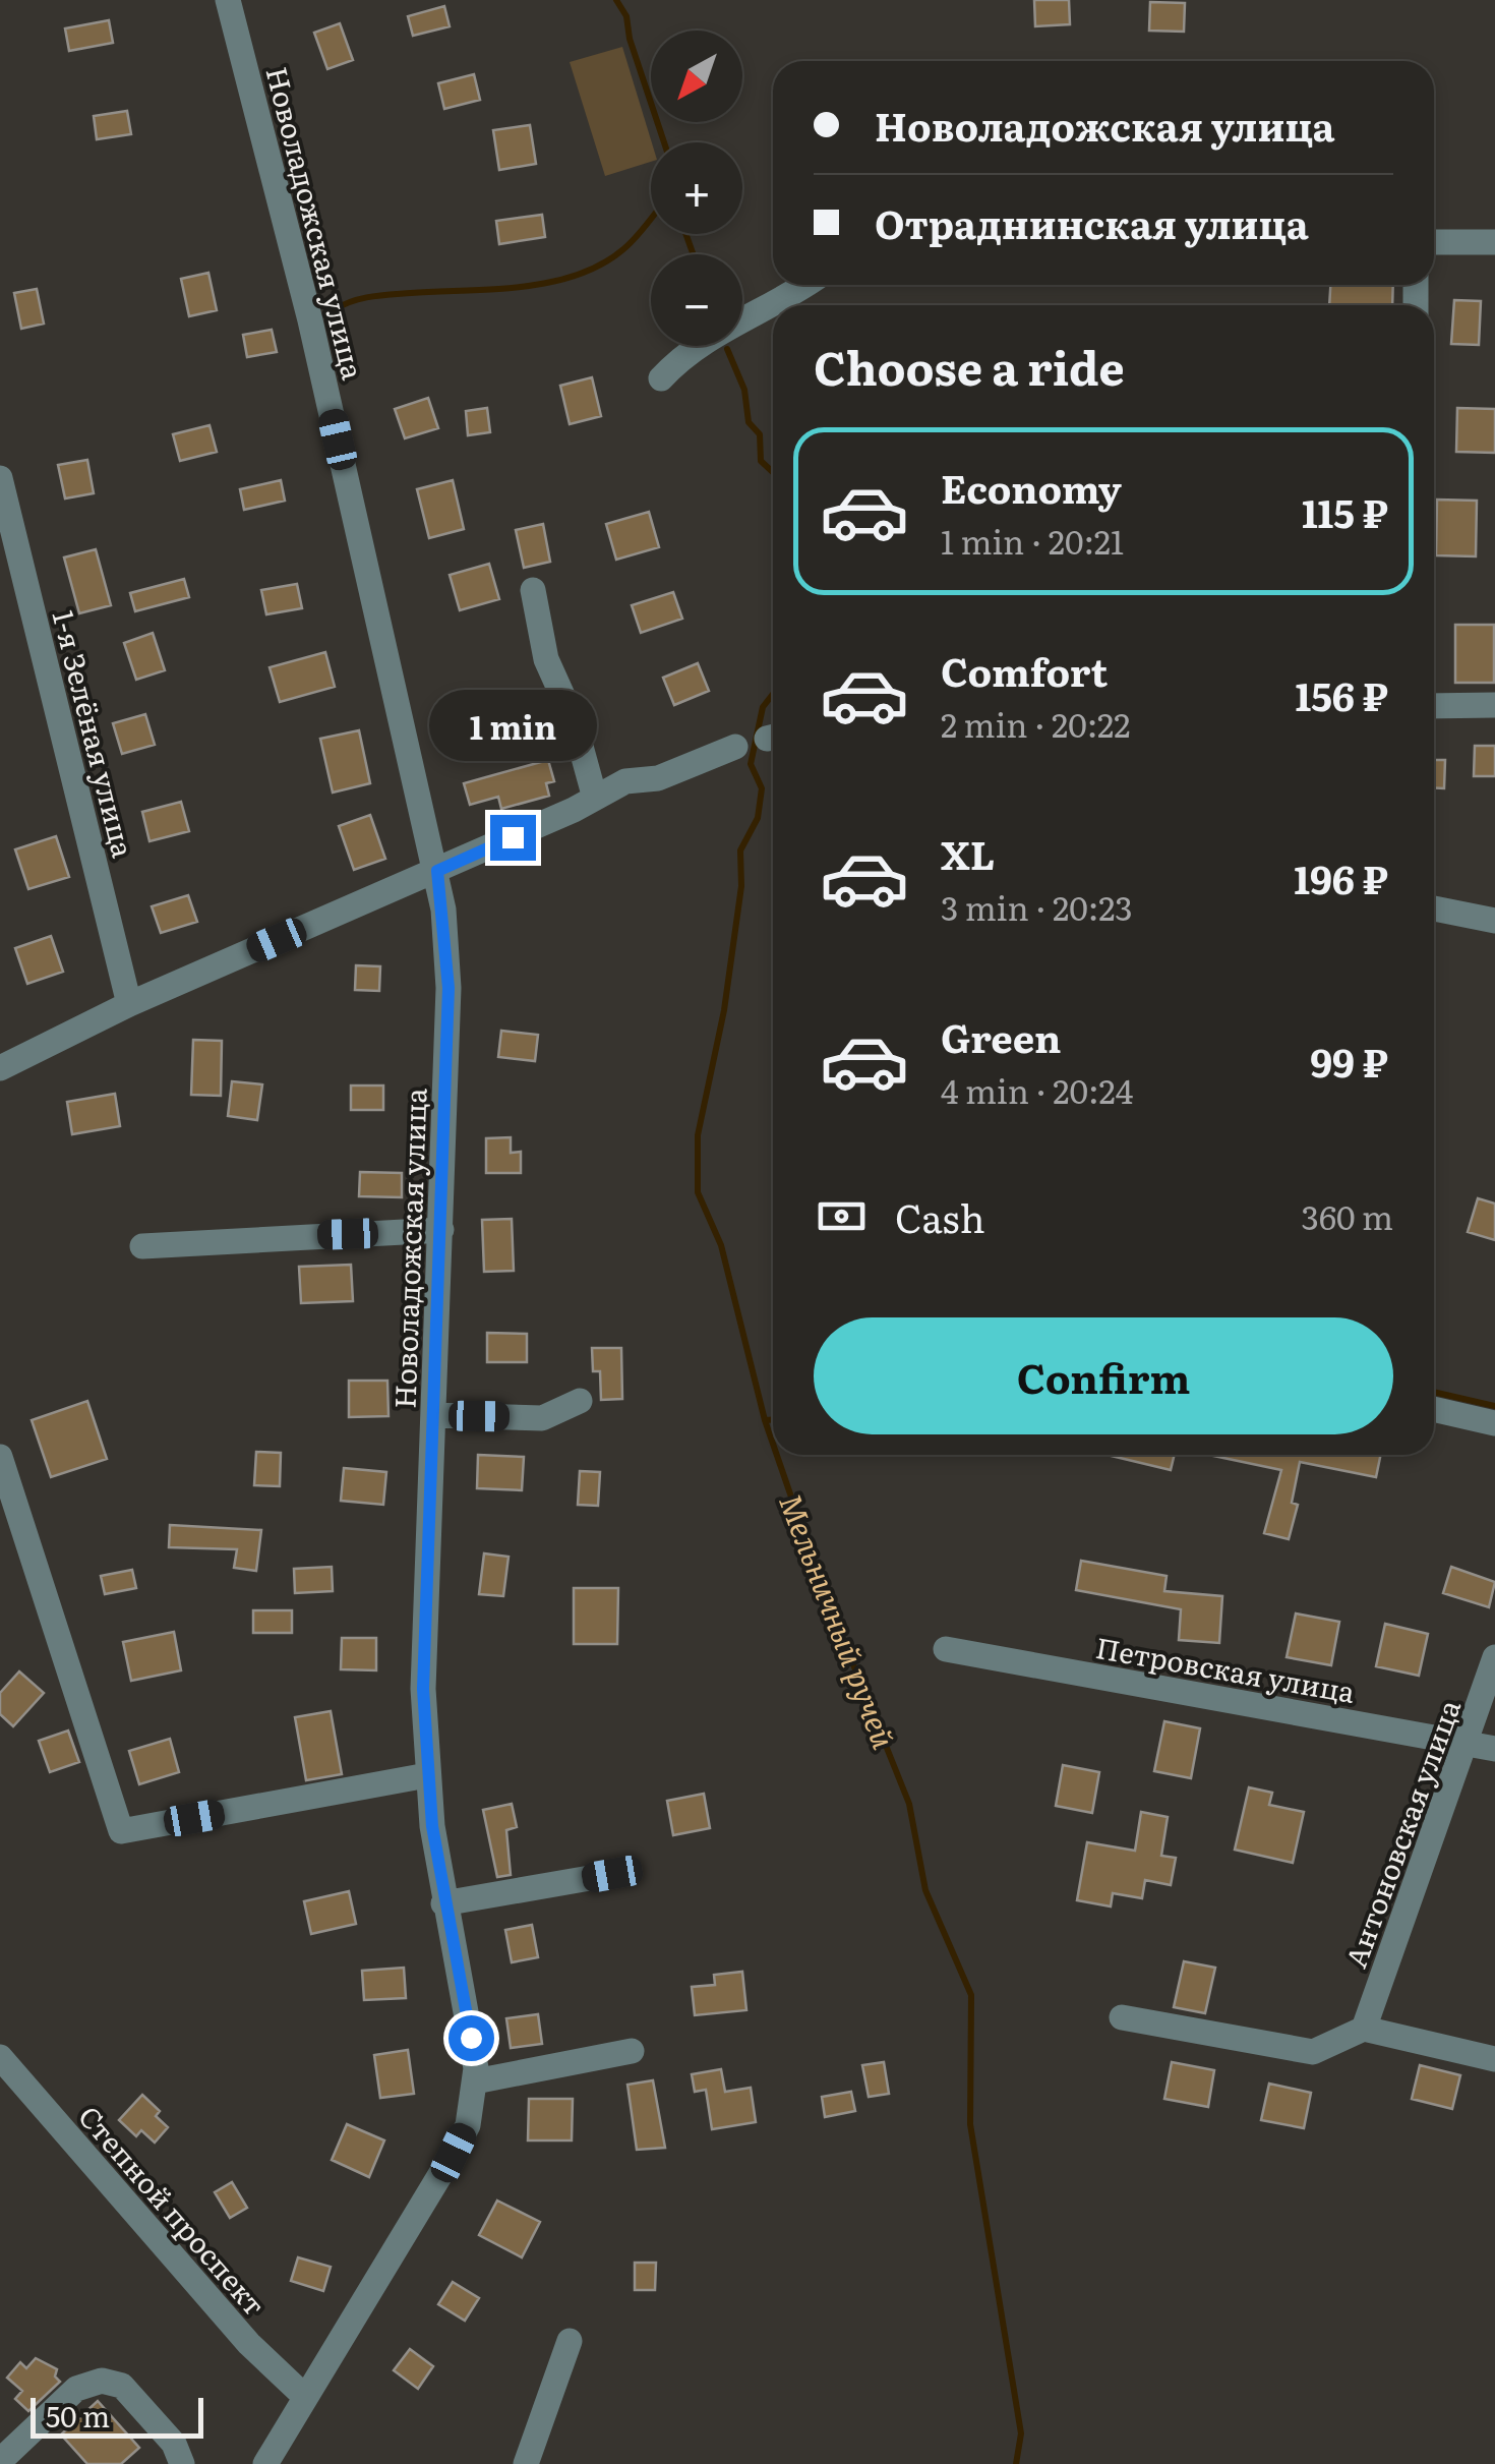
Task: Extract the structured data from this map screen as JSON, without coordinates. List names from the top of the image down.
{
  "streets": {
    "street": [
      "Новоладожская улица",
      "1-я Зелёная улица",
      "Петровская улица",
      "Антоновская улица",
      "Степной проспект"
    ]
  },
  "crossings": [
    ["Новоладожская улица", "Степной проспект"],
    ["Петровская улица", "Антоновская улица"]
  ],
  "water": ["Мельничный ручей"],
  "scale_bar": "50 m",
  "north": "bottom left",
  "page": {
    "map_buttons": ["+", "−"],
    "banner": ["Новоладожская улица", "Отраднинская улица"],
    "heading": "Choose a ride",
    "list": [
      {
        "name": "Economy",
        "note": "1 min · 20:21",
        "value": "115 ₽"
      },
      {
        "name": "Comfort",
        "note": "2 min · 20:22",
        "value": "156 ₽"
      },
      {
        "name": "XL",
        "note": "3 min · 20:23",
        "value": "196 ₽"
      },
      {
        "name": "Green",
        "note": "4 min · 20:24",
        "value": "99 ₽"
      }
    ],
    "bubble": "1 min",
    "pay": ["Cash", "360 m"],
    "buttons": "Confirm",
    "scale": "50 m"
  }
}
